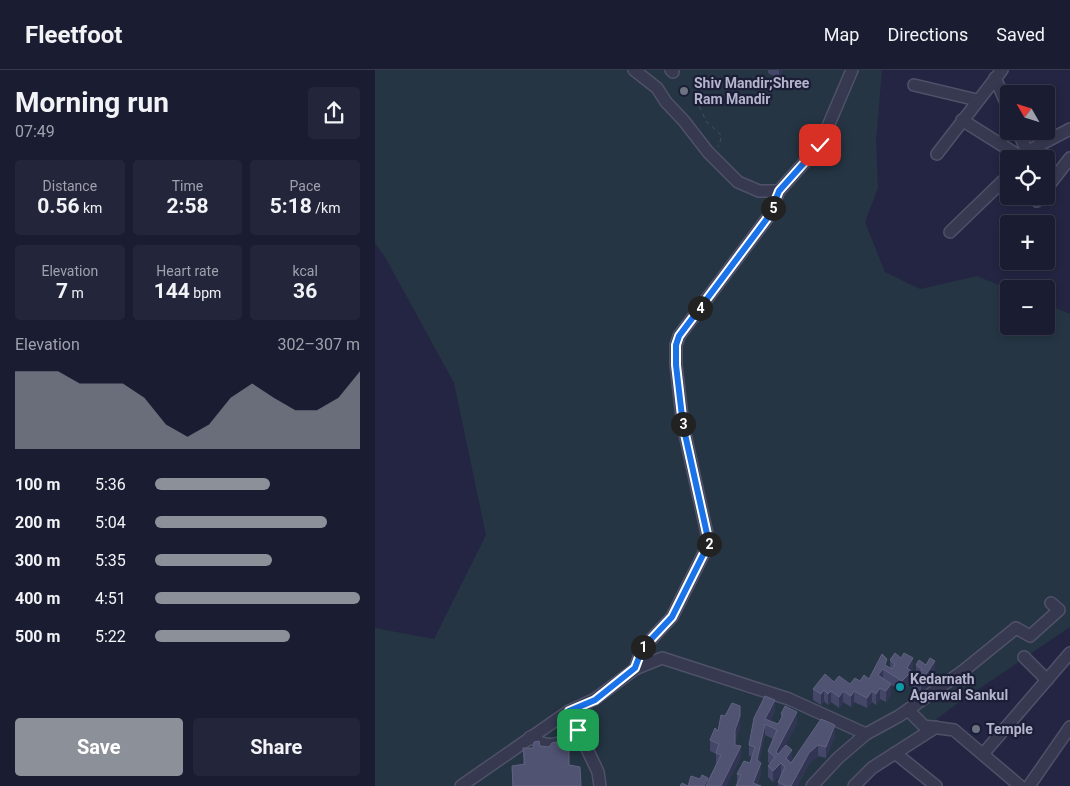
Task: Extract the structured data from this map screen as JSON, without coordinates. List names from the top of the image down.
{
  "places": ["Shiv Mandir;Shree Ram Mandir", "Kedarnath Agarwal Sankul", "Temple"],
  "north": "top left",
  "page": {
    "header": "Fleetfoot",
    "nav": ["Map", "Directions", "Saved"],
    "heading": ["Morning run", "07:49"],
    "map_buttons": ["+", "−"],
    "stats": [
      ["Distance", "0.56 km"],
      ["Time", "2:58"],
      ["Pace", "5:18 /km"],
      ["Elevation", "7 m"],
      ["Heart rate", "144 bpm"],
      ["kcal", "36"]
    ],
    "pins": [
      "5",
      "4",
      "3",
      "2",
      "1"
    ],
    "chart": ["Elevation", "302–307 m"],
    "list": [
      {
        "name": "100 m",
        "note": "5:36"
      },
      {
        "name": "200 m",
        "note": "5:04"
      },
      {
        "name": "300 m",
        "note": "5:35"
      },
      {
        "name": "400 m",
        "note": "4:51"
      },
      {
        "name": "500 m",
        "note": "5:22"
      }
    ],
    "buttons": ["Save", "Share"]
  }
}
